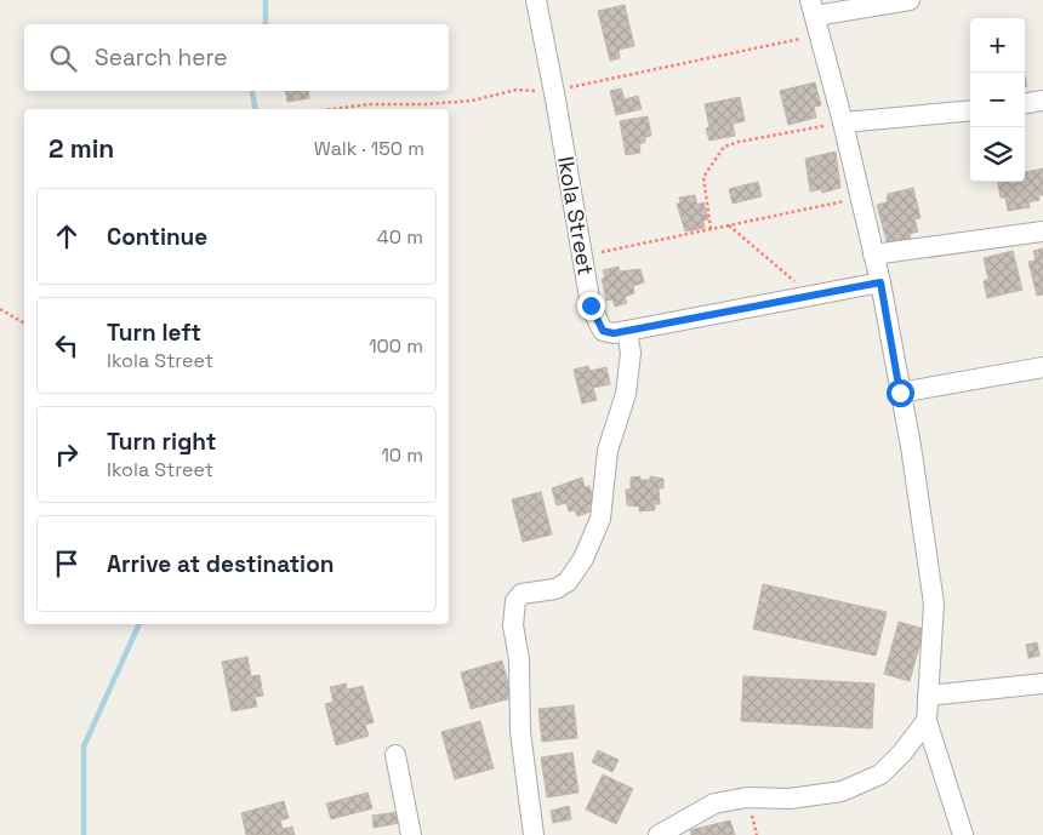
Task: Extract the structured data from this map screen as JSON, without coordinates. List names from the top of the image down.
{
  "streets": {
    "street": ["Ikola Street"]
  },
  "page": {
    "map_buttons": ["+", "−"],
    "search": "Search here",
    "heading": ["2 min", "Walk · 150 m"],
    "list": [
      ["Continue", "40 m"],
      ["Turn left", "Ikola Street", "100 m"],
      ["Turn right", "Ikola Street", "10 m"],
      "Arrive at destination"
    ]
  }
}
